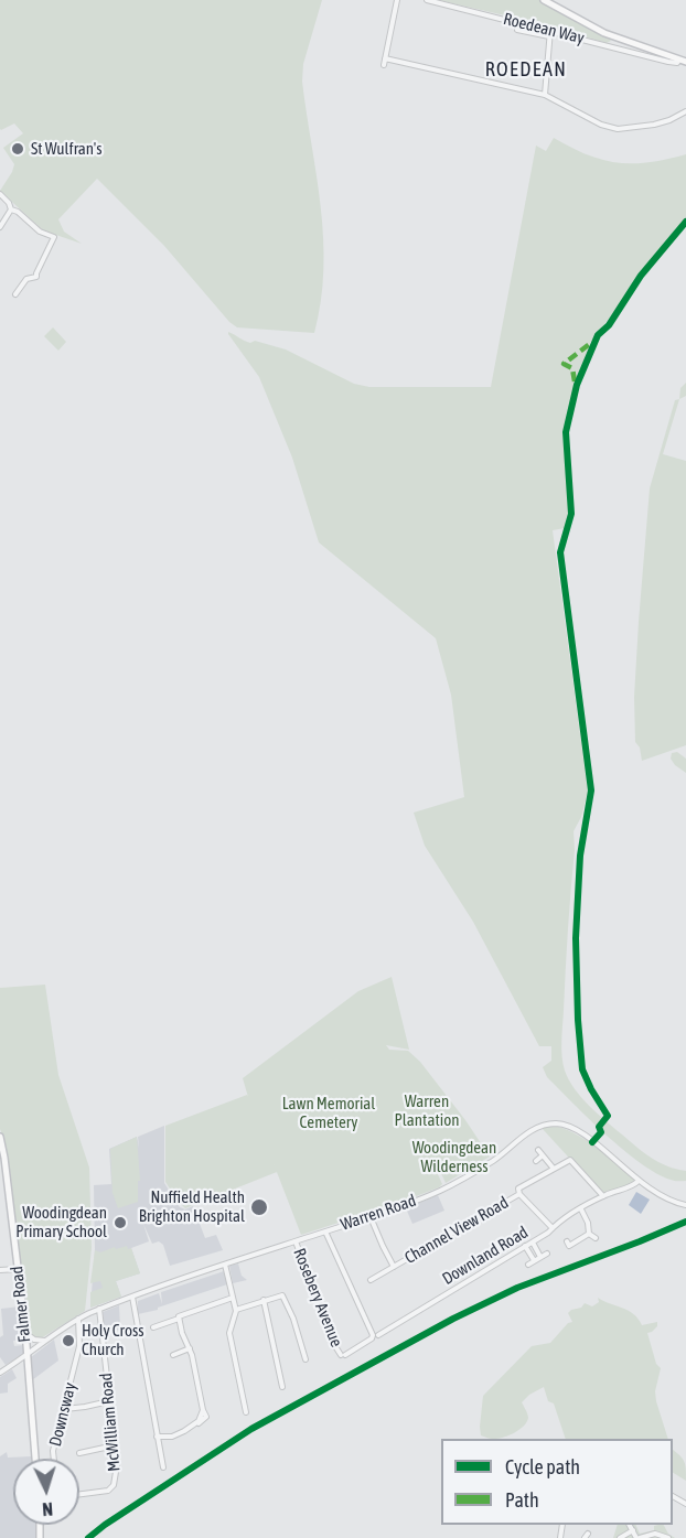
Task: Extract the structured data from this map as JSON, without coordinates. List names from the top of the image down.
{
  "streets": {
    "main road": ["Falmer Road"],
    "street": [
      "Roedean Way",
      "Warren Road",
      "Channel View Road",
      "Downland Road",
      "Rosebery Avenue",
      "Downsway",
      "McWilliam Road"
    ]
  },
  "crossings": [
    ["Warren Road", "Channel View Road"],
    ["Warren Road", "Downland Road"],
    ["Warren Road", "Rosebery Avenue"],
    ["Warren Road", "Falmer Road"],
    ["Warren Road", "Downsway"],
    ["Warren Road", "McWilliam Road"],
    ["Downland Road", "Rosebery Avenue"]
  ],
  "districts": ["ROEDEAN"],
  "parks": ["Warren Plantation", "Lawn Memorial Cemetery", "Woodingdean Wilderness"],
  "places": [
    "St Wulfran's",
    "Nuffield Health Brighton Hospital",
    "Woodingdean Primary School",
    "Holy Cross Church"
  ],
  "legend": ["Cycle path", "Path"],
  "north": "bottom"
}
